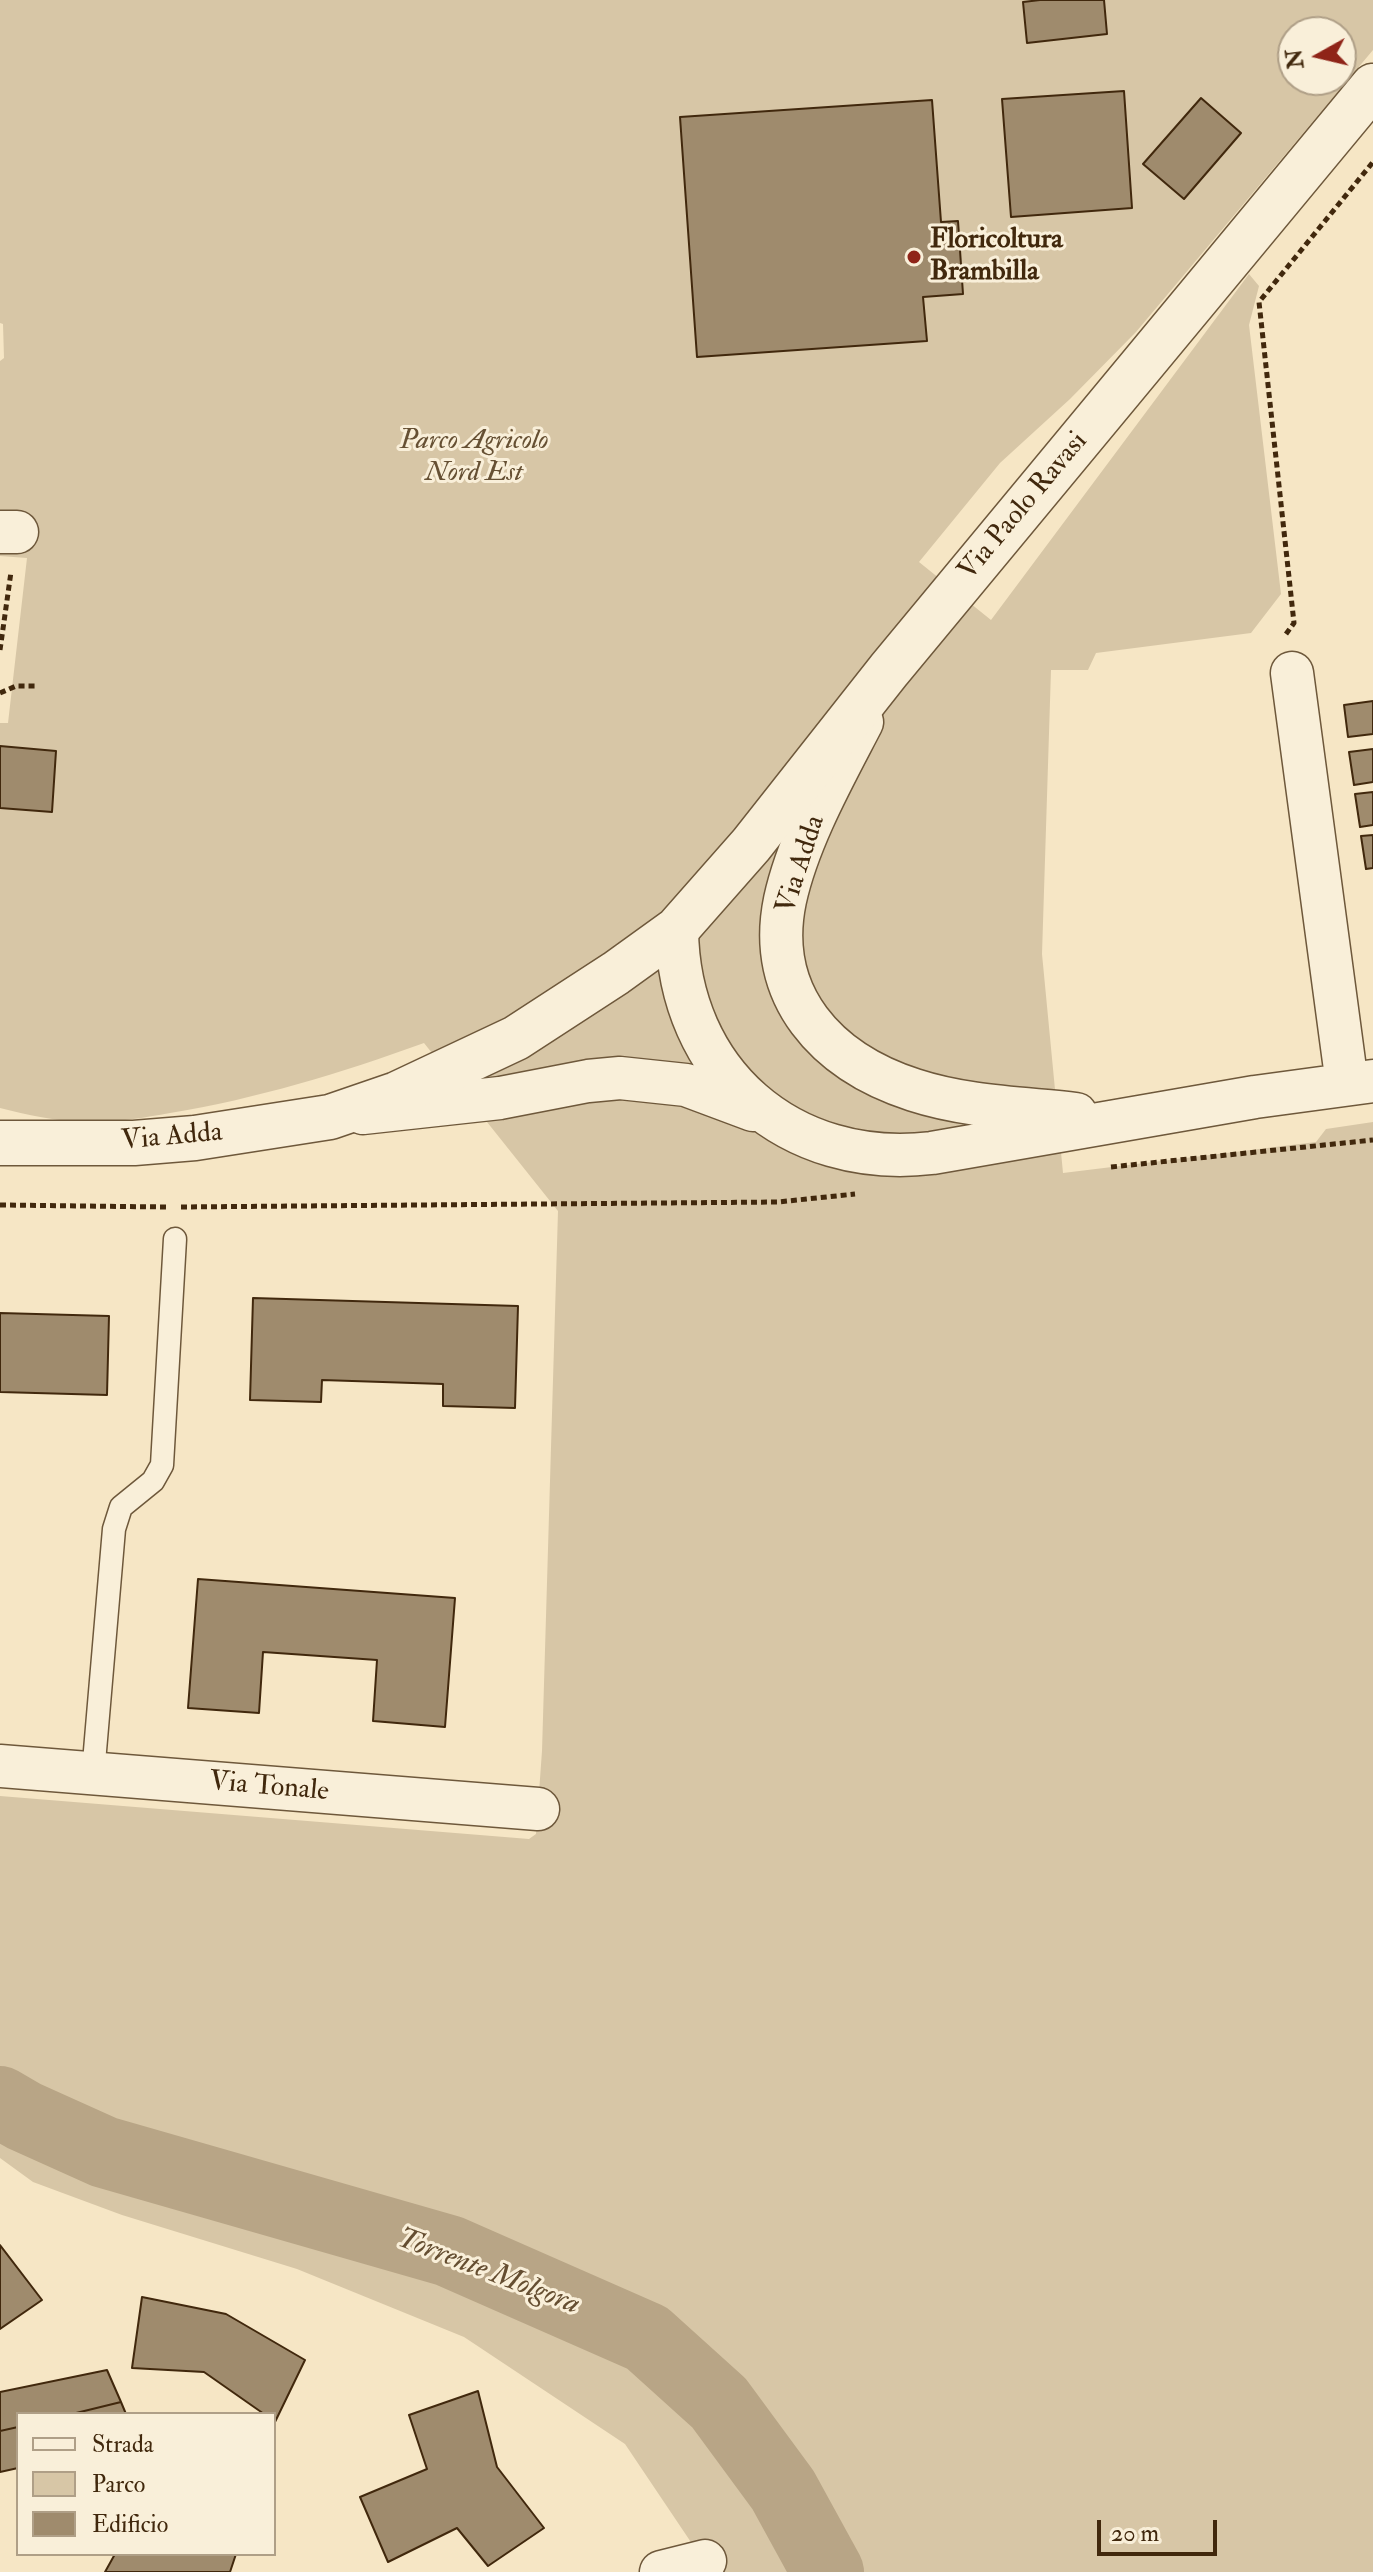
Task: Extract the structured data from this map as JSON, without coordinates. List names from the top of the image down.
{
  "streets": {
    "street": ["Via Paolo Ravasi", "Via Adda", "Via Tonale"]
  },
  "crossings": [
    ["Via Paolo Ravasi", "Via Adda"]
  ],
  "water": ["Torrente Molgora"],
  "parks": ["Parco Agricolo Nord Est"],
  "places": ["Floricoltura Brambilla"],
  "legend": ["Strada", "Parco", "Edificio"],
  "scale_bar": "20 m",
  "north": "left"
}
